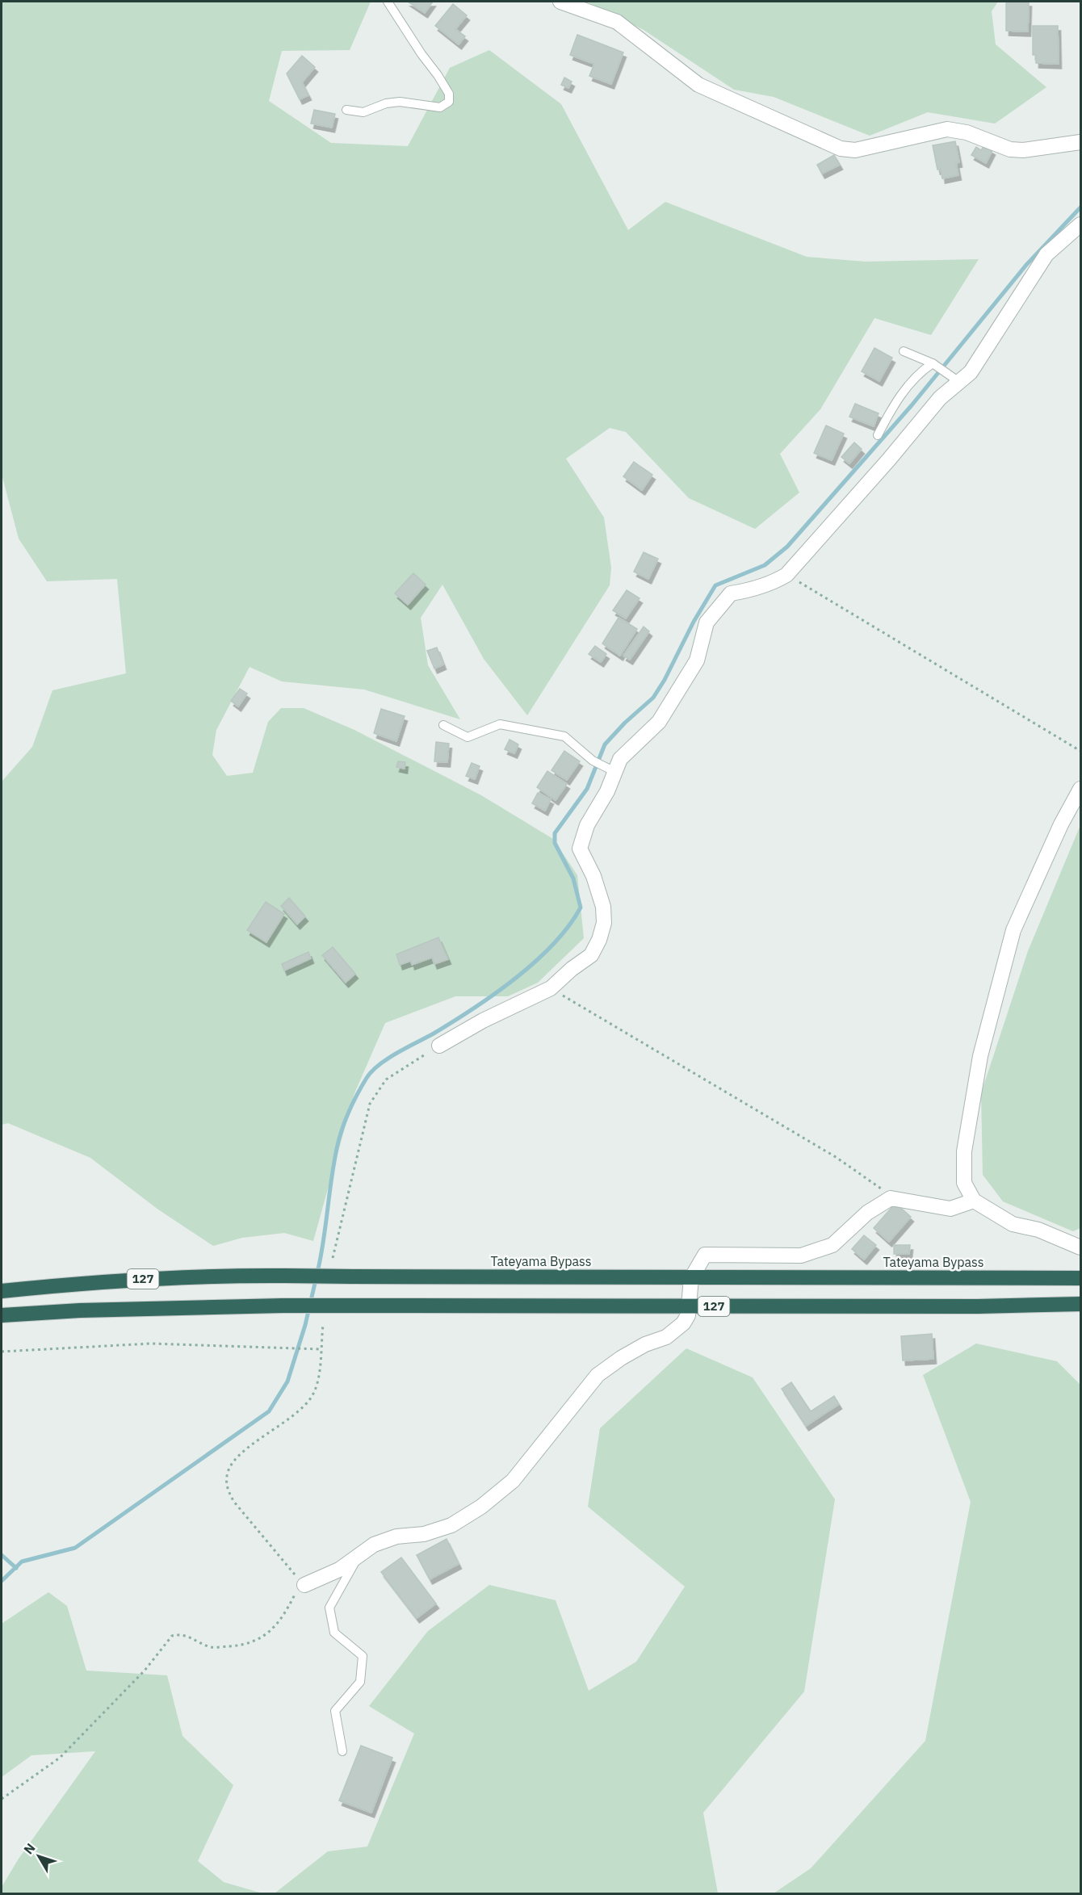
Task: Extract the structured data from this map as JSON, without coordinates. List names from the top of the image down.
{
  "streets": {
    "highway": ["Tateyama Bypass", "127"]
  },
  "north": "top left"
}
